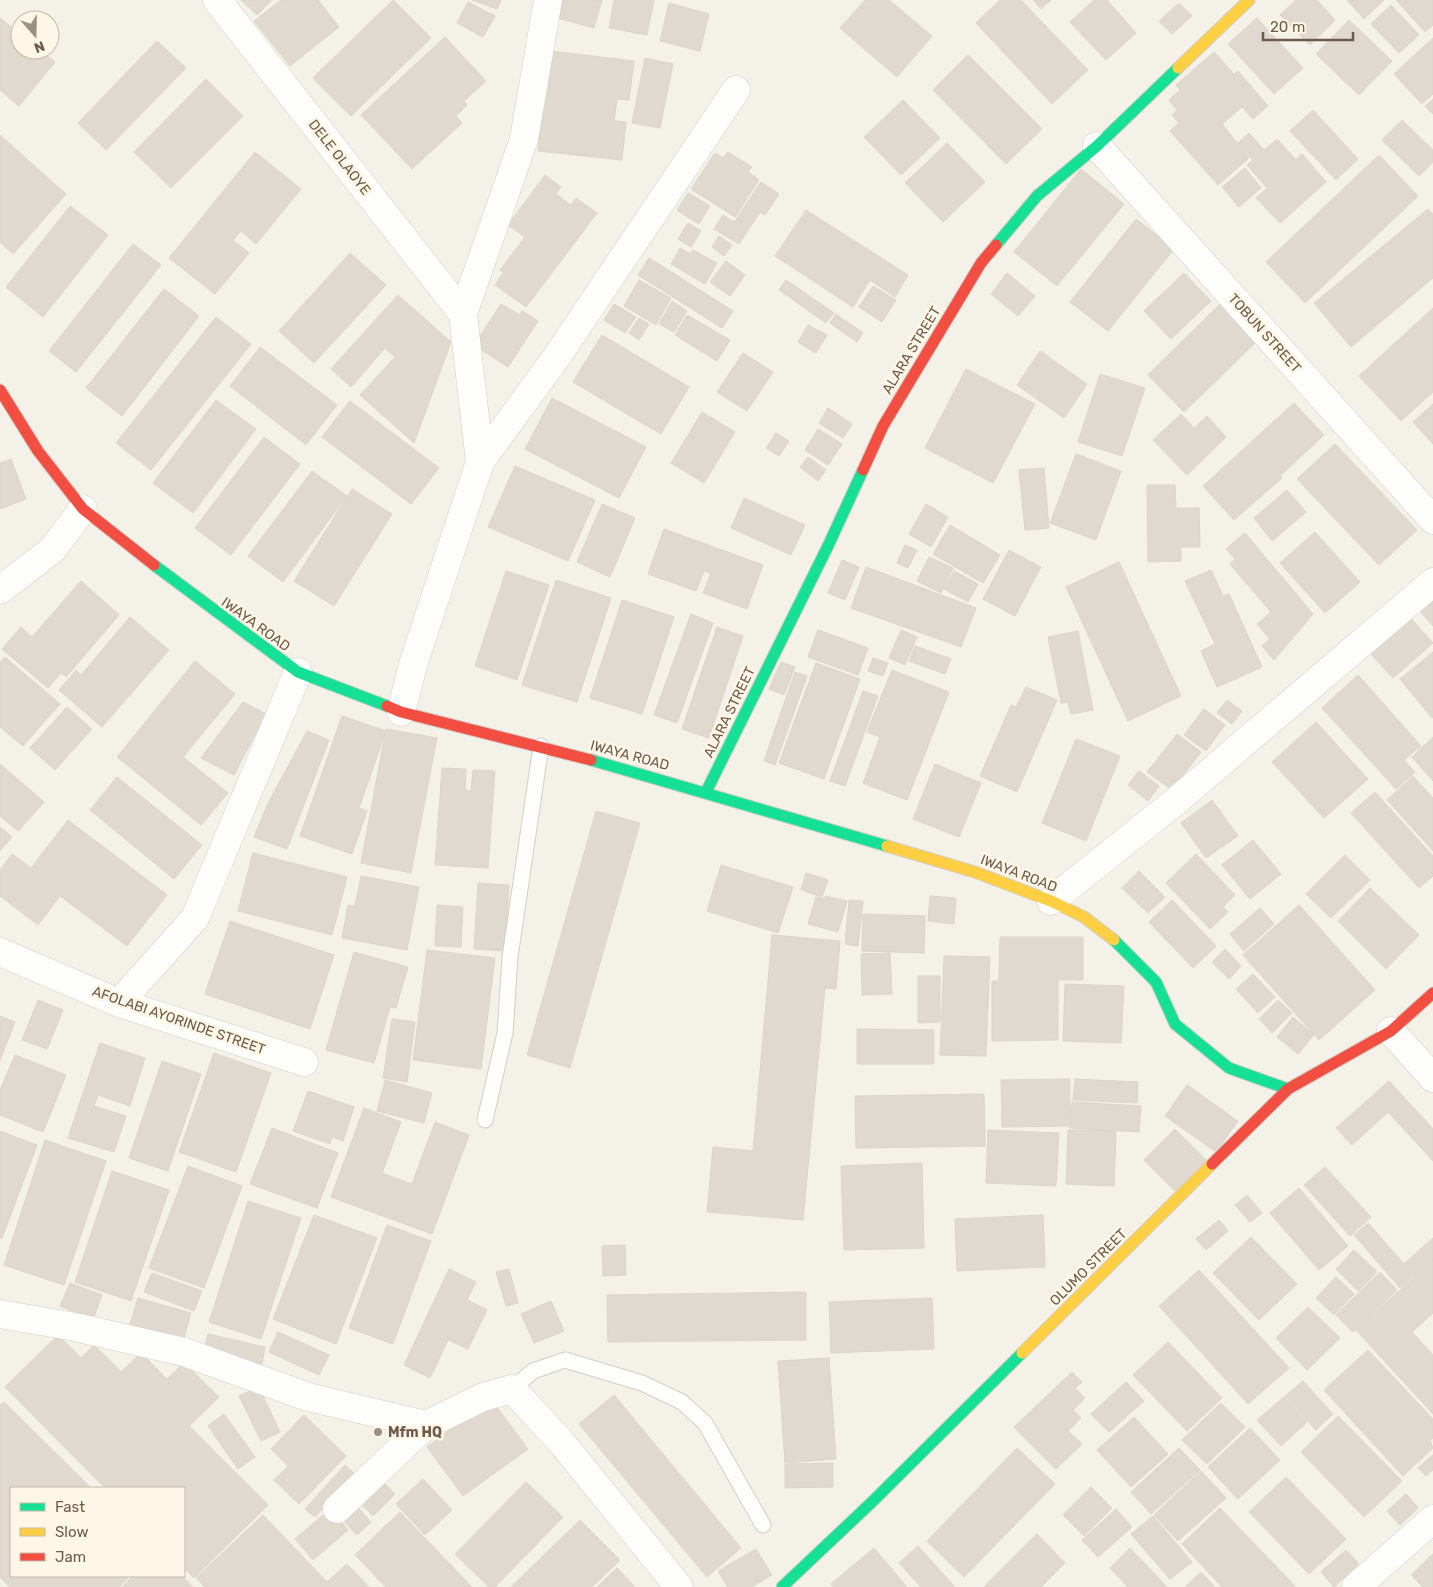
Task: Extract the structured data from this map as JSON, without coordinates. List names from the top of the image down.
{
  "streets": {
    "street": [
      "DELE OLAOYE",
      "TOBUN STREET",
      "ALARA STREET",
      "IWAYA ROAD",
      "AFOLABI AYORINDE STREET",
      "OLUMO STREET"
    ]
  },
  "crossings": [
    ["TOBUN STREET", "ALARA STREET"],
    ["ALARA STREET", "IWAYA ROAD"],
    ["IWAYA ROAD", "OLUMO STREET"]
  ],
  "places": ["Mfm HQ"],
  "legend": ["Fast", "Slow", "Jam"],
  "scale_bar": "20 m",
  "north": "bottom"
}
